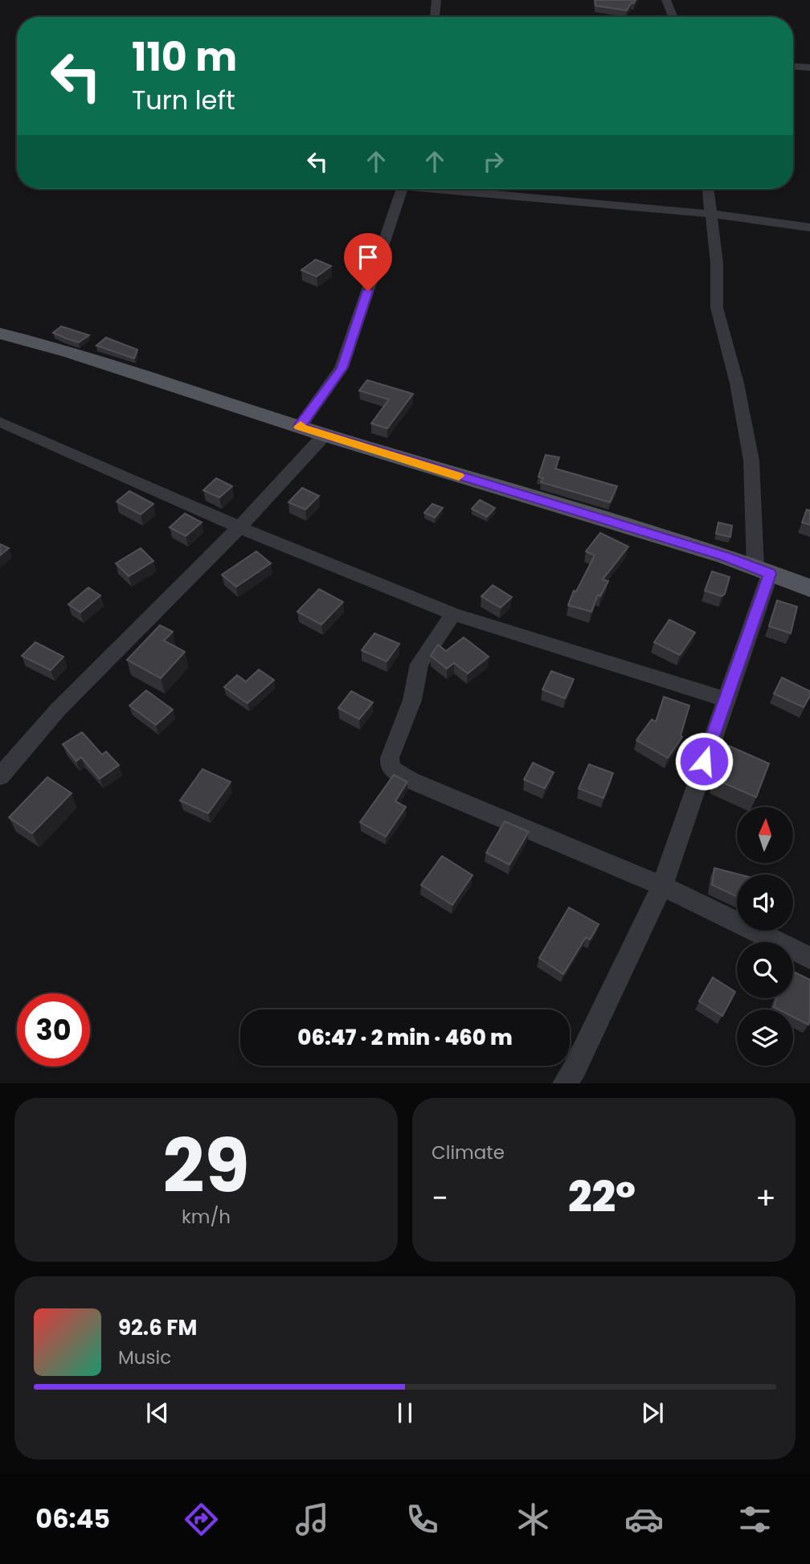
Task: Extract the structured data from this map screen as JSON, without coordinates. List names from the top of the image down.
{
  "north": "top",
  "page": {
    "turn": ["110 m", "Turn left"],
    "limit": "30",
    "trip": "06:47 · 2 min · 460 m",
    "tile": [
      ["29", "km/h"],
      "Climate"
    ],
    "heat": ["−", "22°", "+"],
    "song": ["92.6 FM", "Music"],
    "tabs": "06:45"
  }
}
